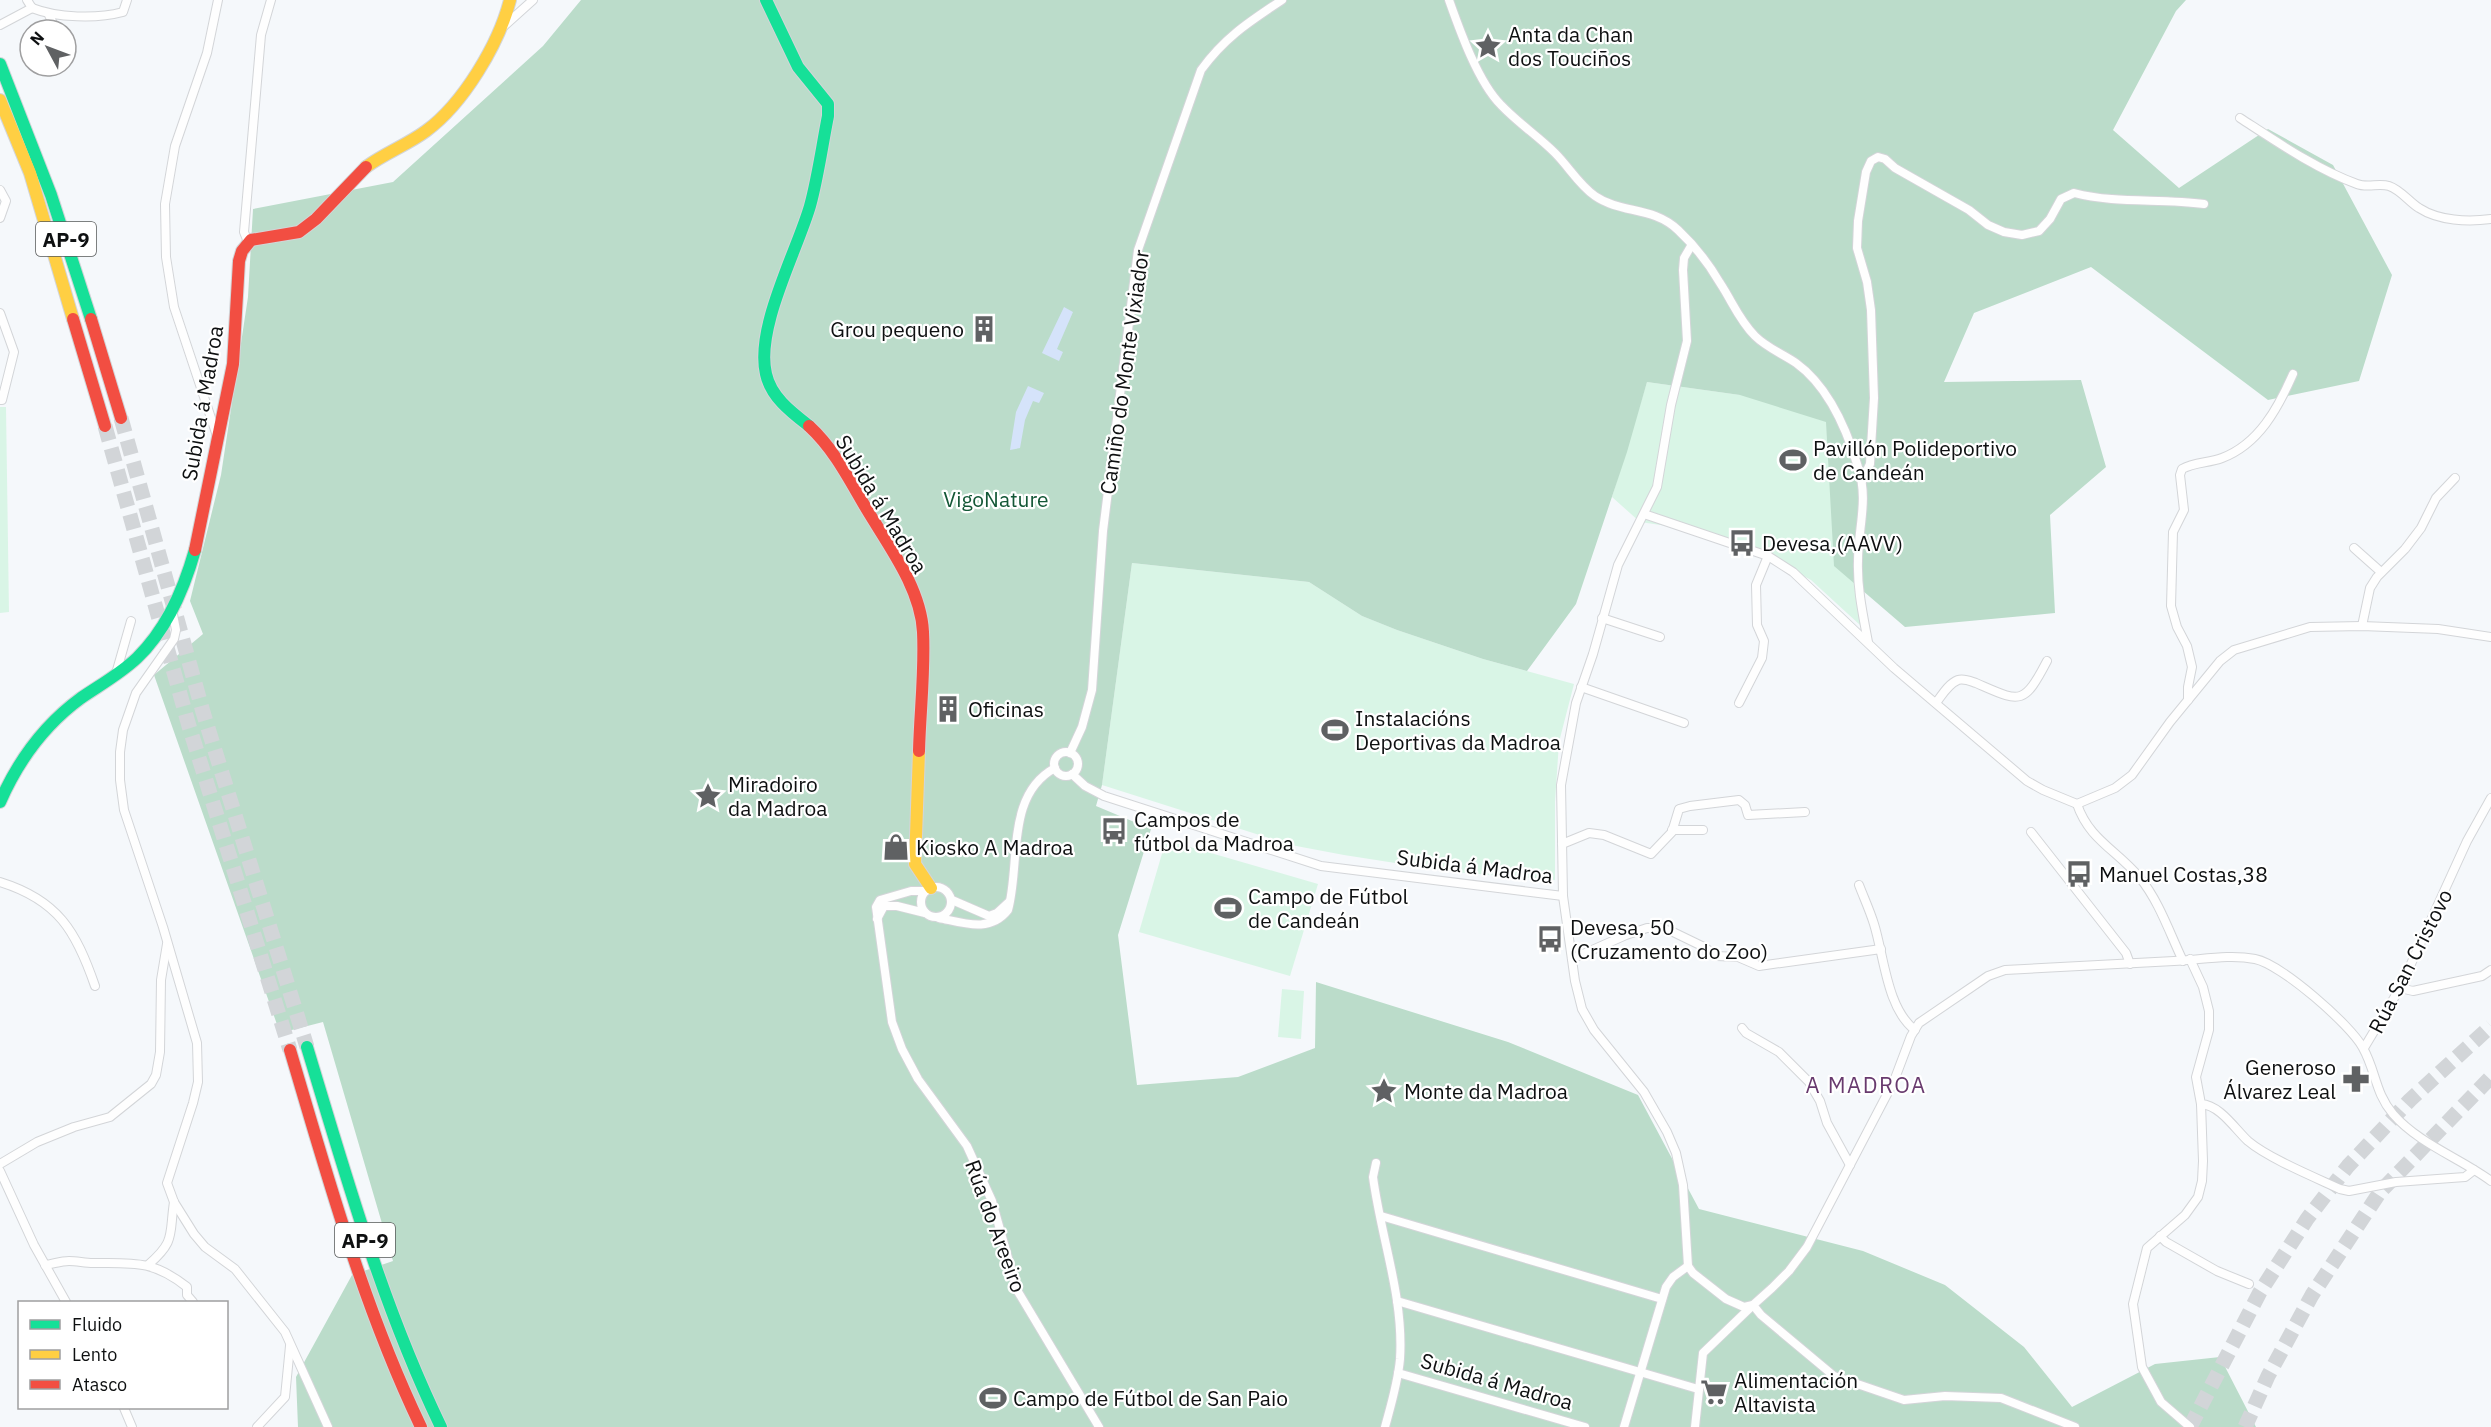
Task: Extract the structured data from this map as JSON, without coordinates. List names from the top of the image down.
{
  "streets": {
    "main road": ["AP-9", "Subida á Madroa"],
    "street": ["Camiño do Monte Vixiador", "Rúa San Cristovo", "Rúa do Areeiro"]
  },
  "crossings": [
    ["Camiño do Monte Vixiador", "Subida á Madroa"]
  ],
  "districts": ["A MADROA"],
  "parks": ["VigoNature"],
  "places": {
    "place": ["Anta da Chan dos Touciños", "Miradoiro da Madroa", "Monte da Madroa"],
    "building": ["Grou pequeno", "Oficinas"],
    "sports": [
      "Pavillón Polideportivo de Candeán",
      "Instalacións Deportivas da Madroa",
      "Campo de Fútbol de Candeán",
      "Campo de Fútbol de San Paio"
    ],
    "bus stop": [
      "Devesa,(AAVV)",
      "Campos de fútbol da Madroa",
      "Manuel Costas,38",
      "Devesa, 50 (Cruzamento do Zoo)"
    ],
    "shop": ["Kiosko A Madroa"],
    "pharmacy": ["Generoso Álvarez Leal"],
    "supermarket": ["Alimentación Altavista"]
  },
  "legend": ["Fluido", "Lento", "Atasco"],
  "north": "top left"
}
